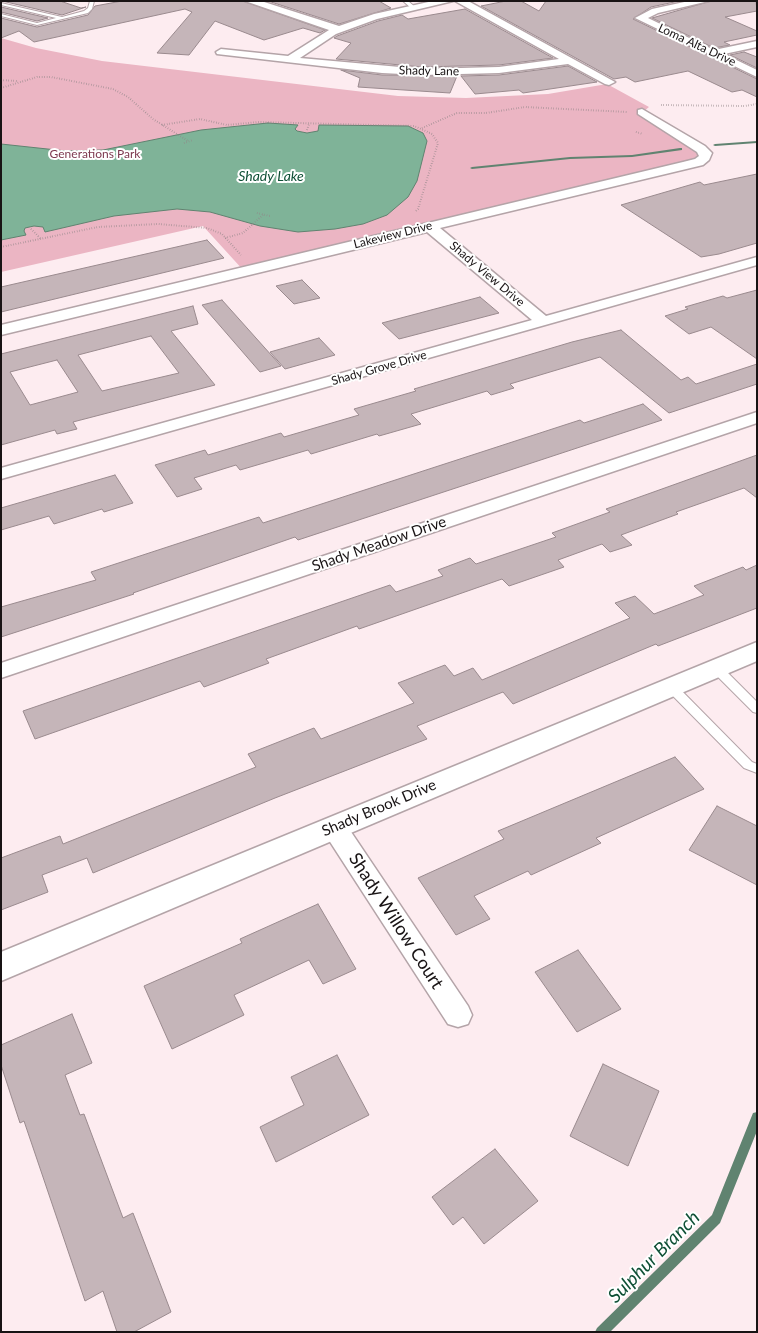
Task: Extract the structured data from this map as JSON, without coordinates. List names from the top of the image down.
{
  "streets": {
    "street": [
      "Loma Alta Drive",
      "Shady Lane",
      "Lakeview Drive",
      "Shady View Drive",
      "Shady Grove Drive",
      "Shady Meadow Drive",
      "Shady Brook Drive",
      "Shady Willow Court"
    ]
  },
  "crossings": [
    ["Lakeview Drive", "Shady View Drive"],
    ["Shady View Drive", "Shady Grove Drive"],
    ["Shady Brook Drive", "Shady Willow Court"]
  ],
  "water": ["Shady Lake", "Sulphur Branch"],
  "parks": ["Generations Park"]
}
